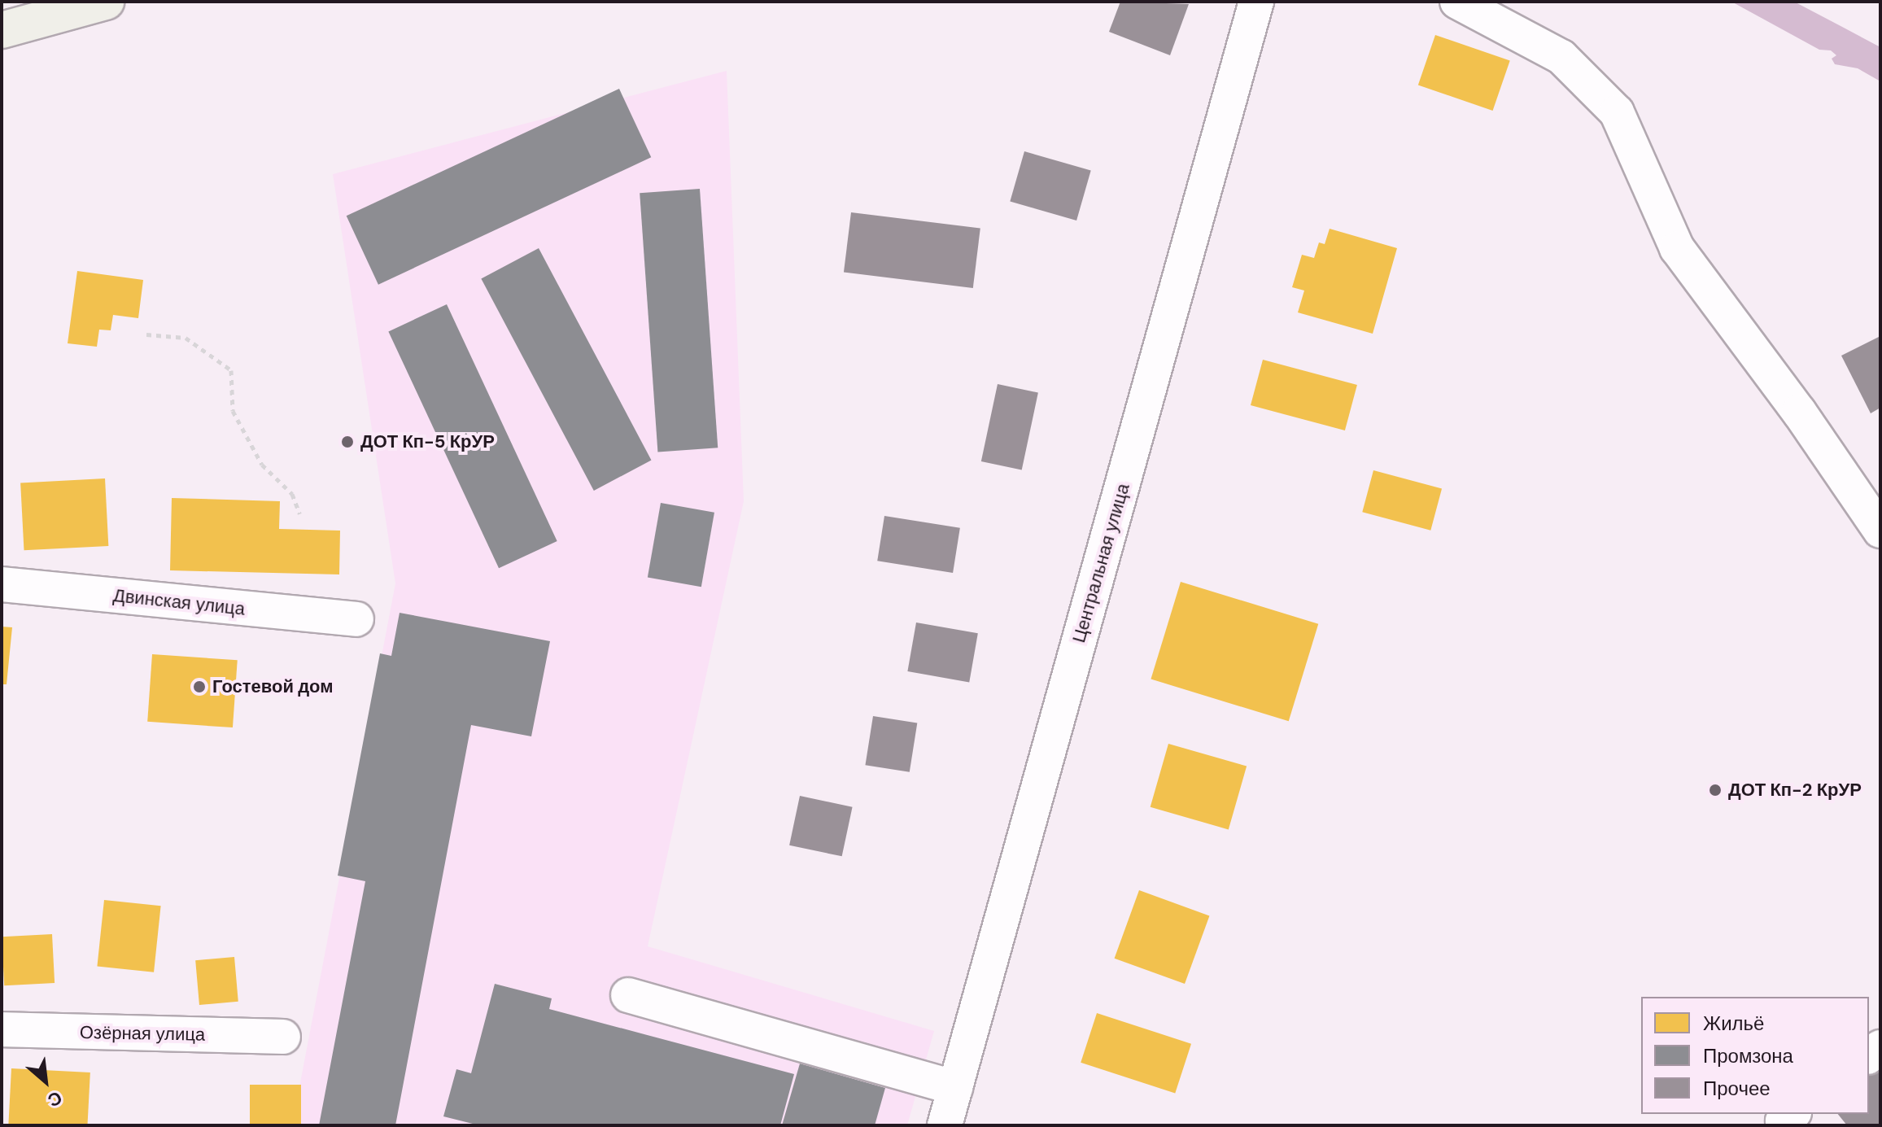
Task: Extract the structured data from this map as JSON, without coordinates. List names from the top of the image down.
{
  "streets": {
    "street": ["Центральная улица", "Двинская улица", "Озёрная улица"]
  },
  "places": ["ДОТ Кп-5 КрУР", "Гостевой дом", "ДОТ Кп-2 КрУР"],
  "legend": ["Жильё", "Промзона", "Прочее"],
  "north": "bottom right"
}
